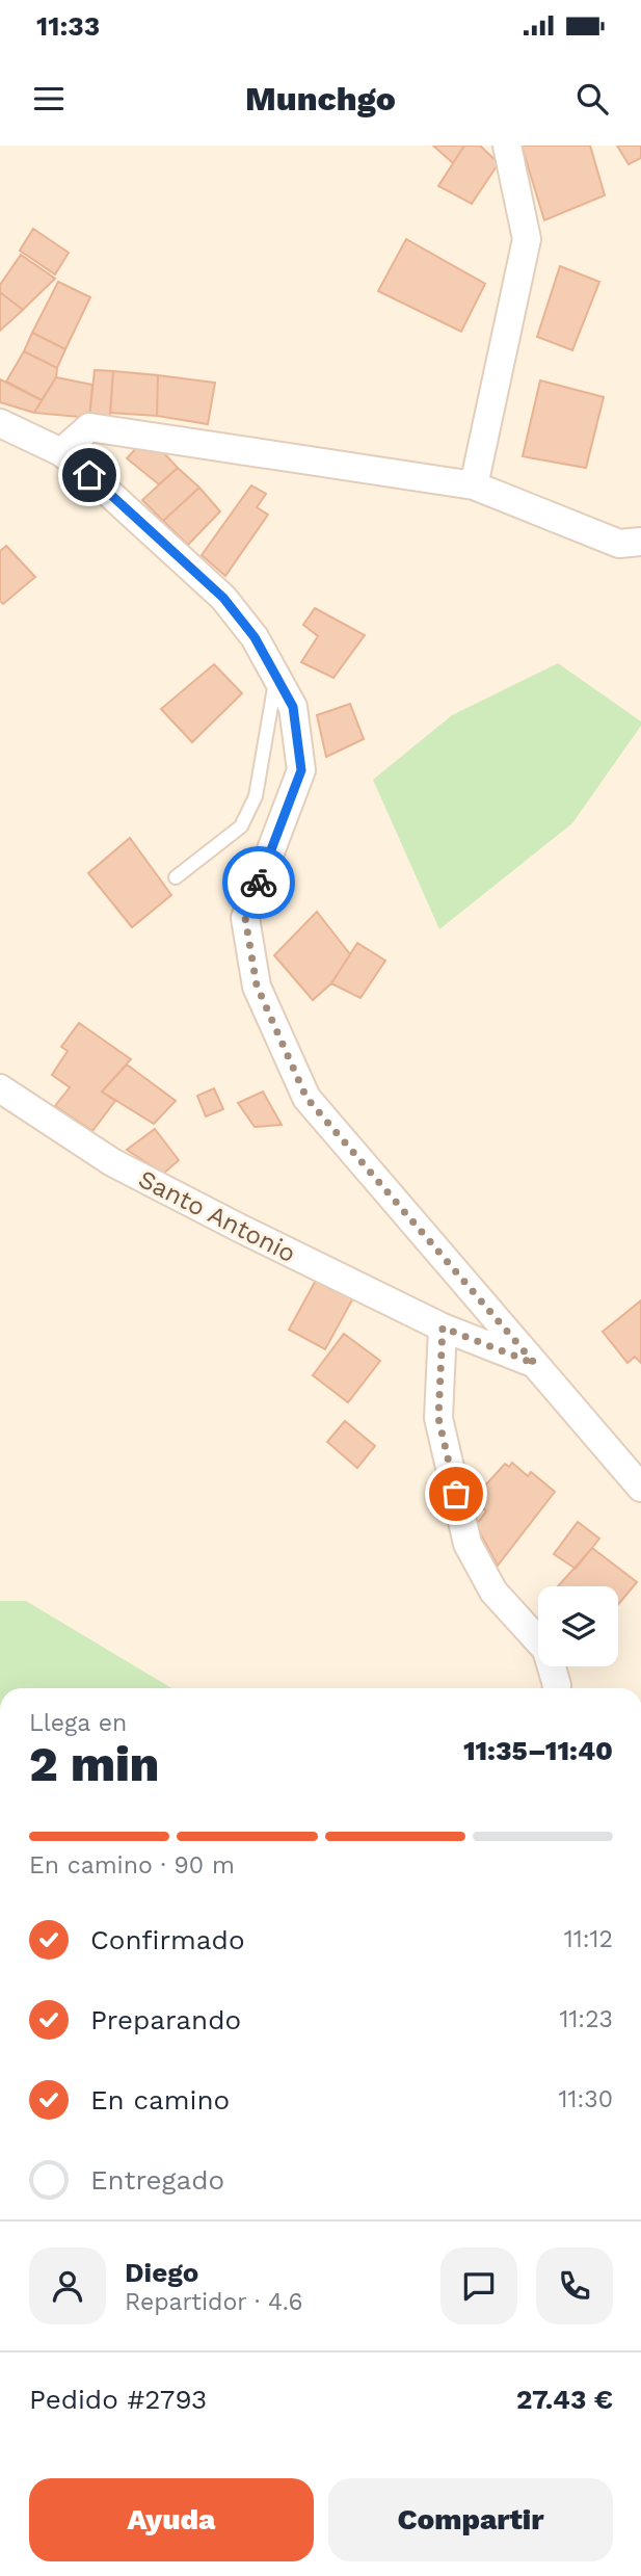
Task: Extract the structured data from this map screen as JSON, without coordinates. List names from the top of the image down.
{
  "streets": {
    "street": ["Santo Antonio"]
  },
  "page": {
    "status": "11:33",
    "header": "Munchgo",
    "heading": ["2 min", "Llega en", "11:35–11:40"],
    "panel": [
      "Diego",
      "Repartidor · 4.6",
      "Pedido #2793",
      "27.43 €"
    ],
    "bar": "En camino · 90 m",
    "list": [
      ["Confirmado", "11:12"],
      ["Preparando", "11:23"],
      ["En camino", "11:30"],
      "Entregado"
    ],
    "buttons": ["Ayuda", "Compartir"]
  }
}
